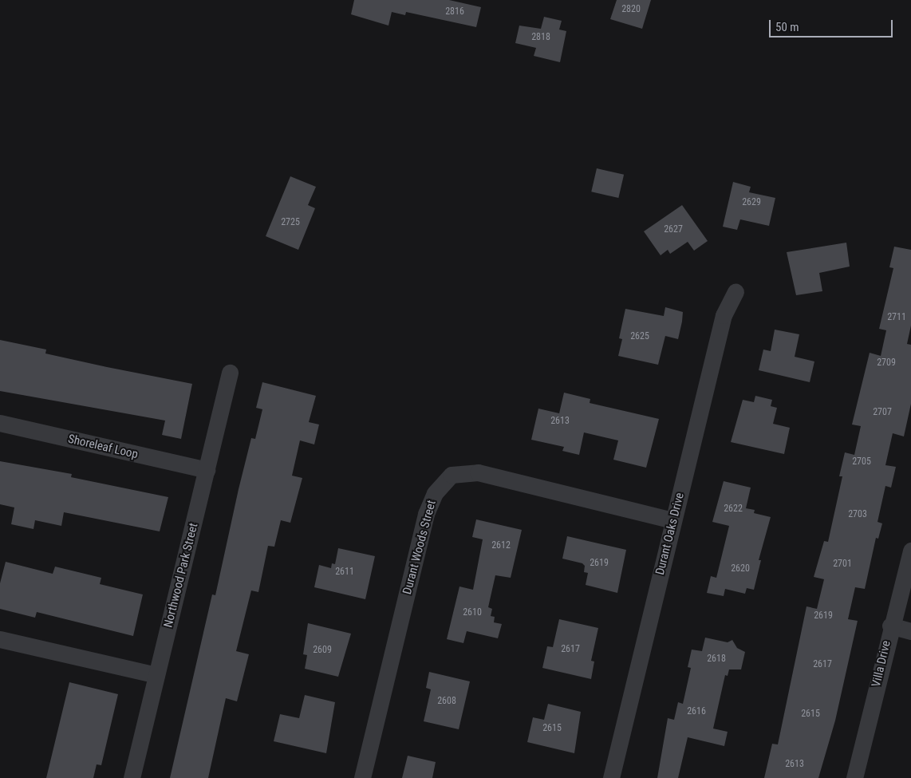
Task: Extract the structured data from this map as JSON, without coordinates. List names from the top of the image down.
{
  "streets": {
    "street": [
      "Shoreleaf Loop",
      "Durant Oaks Drive",
      "Durant Woods Street",
      "Northwood Park Street",
      "Villa Drive"
    ]
  },
  "crossings": [
    ["Shoreleaf Loop", "Northwood Park Street"],
    ["Durant Oaks Drive", "Durant Woods Street"]
  ],
  "house_numbers": [
    "2820",
    "2816",
    "2818",
    "2629",
    "2725",
    "2627",
    "2711",
    "2625",
    "2709",
    "2707",
    "2613",
    "2705",
    "2622",
    "2703",
    "2612",
    "2619",
    "2701",
    "2620",
    "2611",
    "2610",
    "2619",
    "2617",
    "2609",
    "2618",
    "2617",
    "2608",
    "2616",
    "2615",
    "2615",
    "2613"
  ],
  "scale_bar": "50 m"
}
